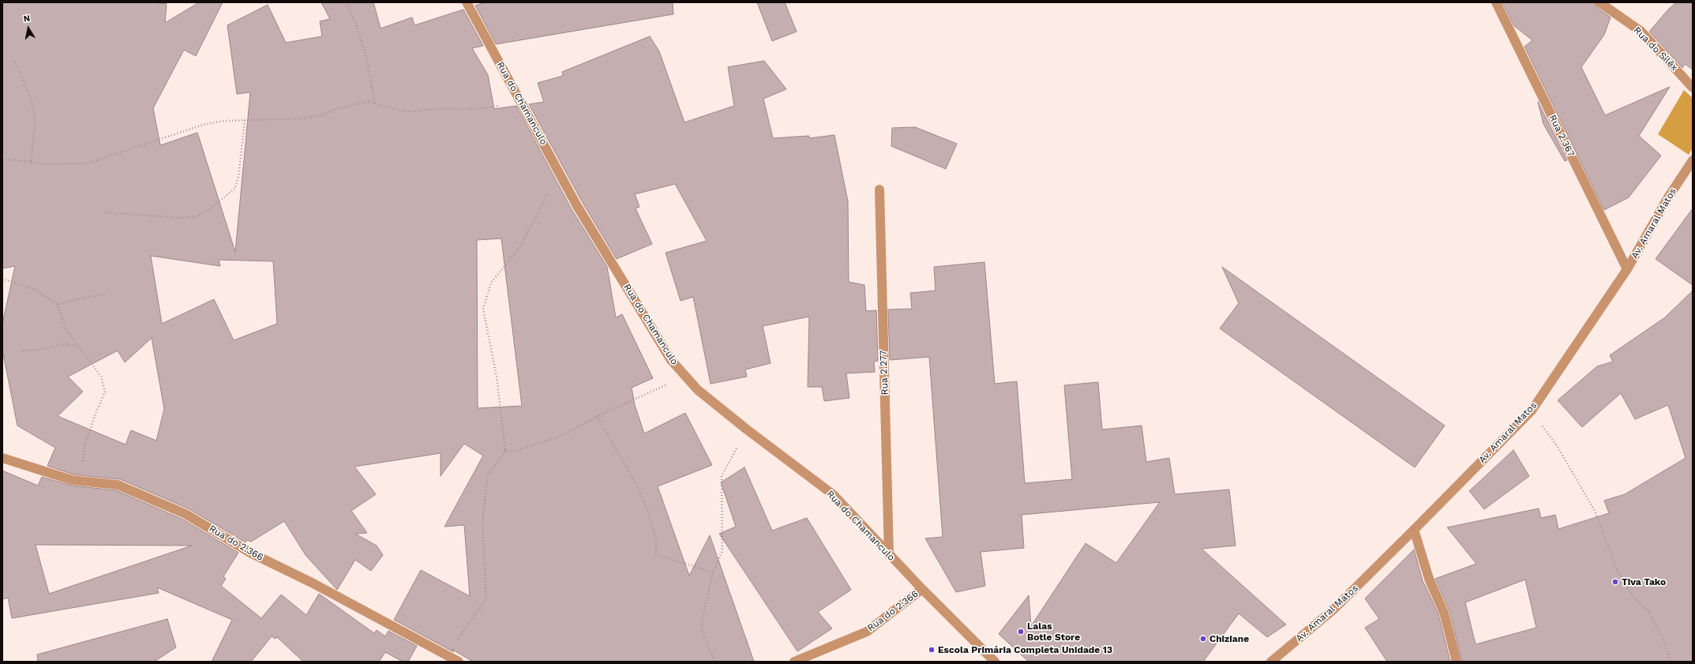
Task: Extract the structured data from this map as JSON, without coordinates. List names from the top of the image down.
{
  "streets": {
    "street": [
      "Rua do Silêx",
      "Rua do Chamanculo",
      "Rua 2.367",
      "Av. Amaral Matos",
      "Rua 2.277",
      "Rua do 2.366"
    ]
  },
  "crossings": [
    ["Rua do Chamanculo", "Rua 2.277"],
    ["Rua do Chamanculo", "Rua do 2.366"],
    ["Rua 2.367", "Av. Amaral Matos"]
  ],
  "places": [
    "Tiva Tako",
    "Lalas Botle Store",
    "Chiziane",
    "Escola Primária Completa Unidade 13"
  ],
  "north": "top"
}
